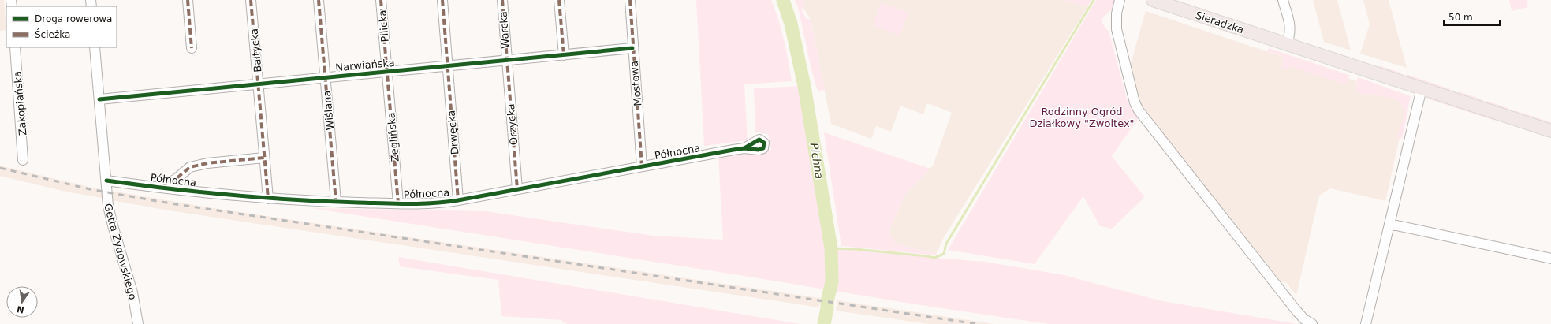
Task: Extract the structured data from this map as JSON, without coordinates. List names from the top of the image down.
{
  "streets": {
    "main road": ["Sieradzka"],
    "street": [
      "Pilicka",
      "Warcka",
      "Bałtycka",
      "Narwiańska",
      "Mostowa",
      "Zakopiańska",
      "Wiślana",
      "Orzycka",
      "Drwęcka",
      "Żeglińska",
      "Północna",
      "Getta Żydowskiego"
    ]
  },
  "crossings": [
    ["Pilicka", "Narwiańska"],
    ["Pilicka", "Żeglińska"],
    ["Warcka", "Narwiańska"],
    ["Warcka", "Orzycka"],
    ["Bałtycka", "Narwiańska"],
    ["Bałtycka", "Północna"],
    ["Narwiańska", "Mostowa"],
    ["Narwiańska", "Wiślana"],
    ["Narwiańska", "Orzycka"],
    ["Narwiańska", "Drwęcka"],
    ["Narwiańska", "Żeglińska"],
    ["Narwiańska", "Getta Żydowskiego"],
    ["Mostowa", "Północna"],
    ["Wiślana", "Północna"],
    ["Orzycka", "Północna"],
    ["Drwęcka", "Północna"],
    ["Żeglińska", "Północna"],
    ["Północna", "Getta Żydowskiego"]
  ],
  "water": ["Pichna"],
  "parks": ["Rodzinny Ogród Działkowy \"Zwoltex\""],
  "legend": ["Droga rowerowa", "Ścieżka"],
  "scale_bar": "50 m",
  "north": "bottom"
}
